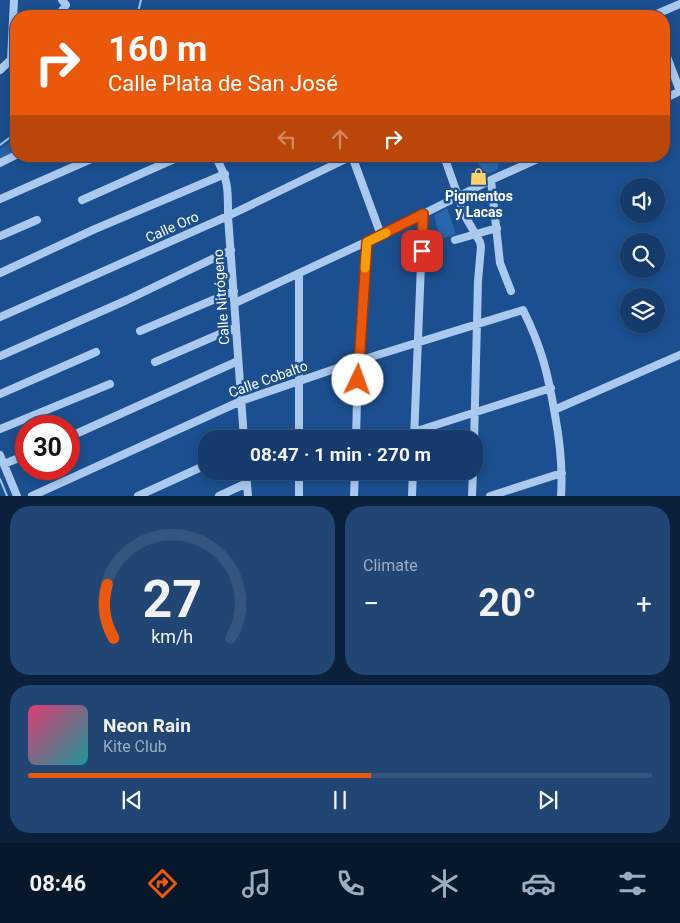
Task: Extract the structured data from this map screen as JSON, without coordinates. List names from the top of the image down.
{
  "streets": {
    "street": ["Calle Oro", "Calle Nitrógeno", "Calle Cobalto"]
  },
  "crossings": [
    ["Calle Oro", "Calle Nitrógeno"],
    ["Calle Nitrógeno", "Calle Cobalto"]
  ],
  "places": {
    "shop": ["Pigmentos y Lacas"]
  },
  "page": {
    "turn": ["160 m", "Calle Plata de San José"],
    "limit": "30",
    "trip": "08:47 · 1 min · 270 m",
    "tile": "Climate",
    "heat": ["−", "20°", "+"],
    "song": ["Neon Rain", "Kite Club"],
    "tabs": "08:46",
    "gauge": ["27", "km/h"]
  }
}
